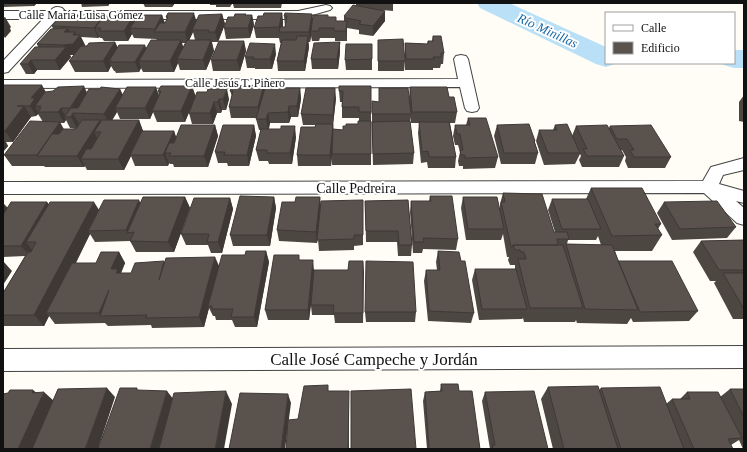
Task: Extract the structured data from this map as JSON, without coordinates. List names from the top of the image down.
{
  "streets": {
    "street": [
      "Calle María Luisa Gómez",
      "Calle Jesús T. Piñero",
      "Calle Pedreira",
      "Calle José Campeche y Jordán"
    ]
  },
  "water": ["Río Minillas"],
  "legend": ["Calle", "Edificio"]
}
